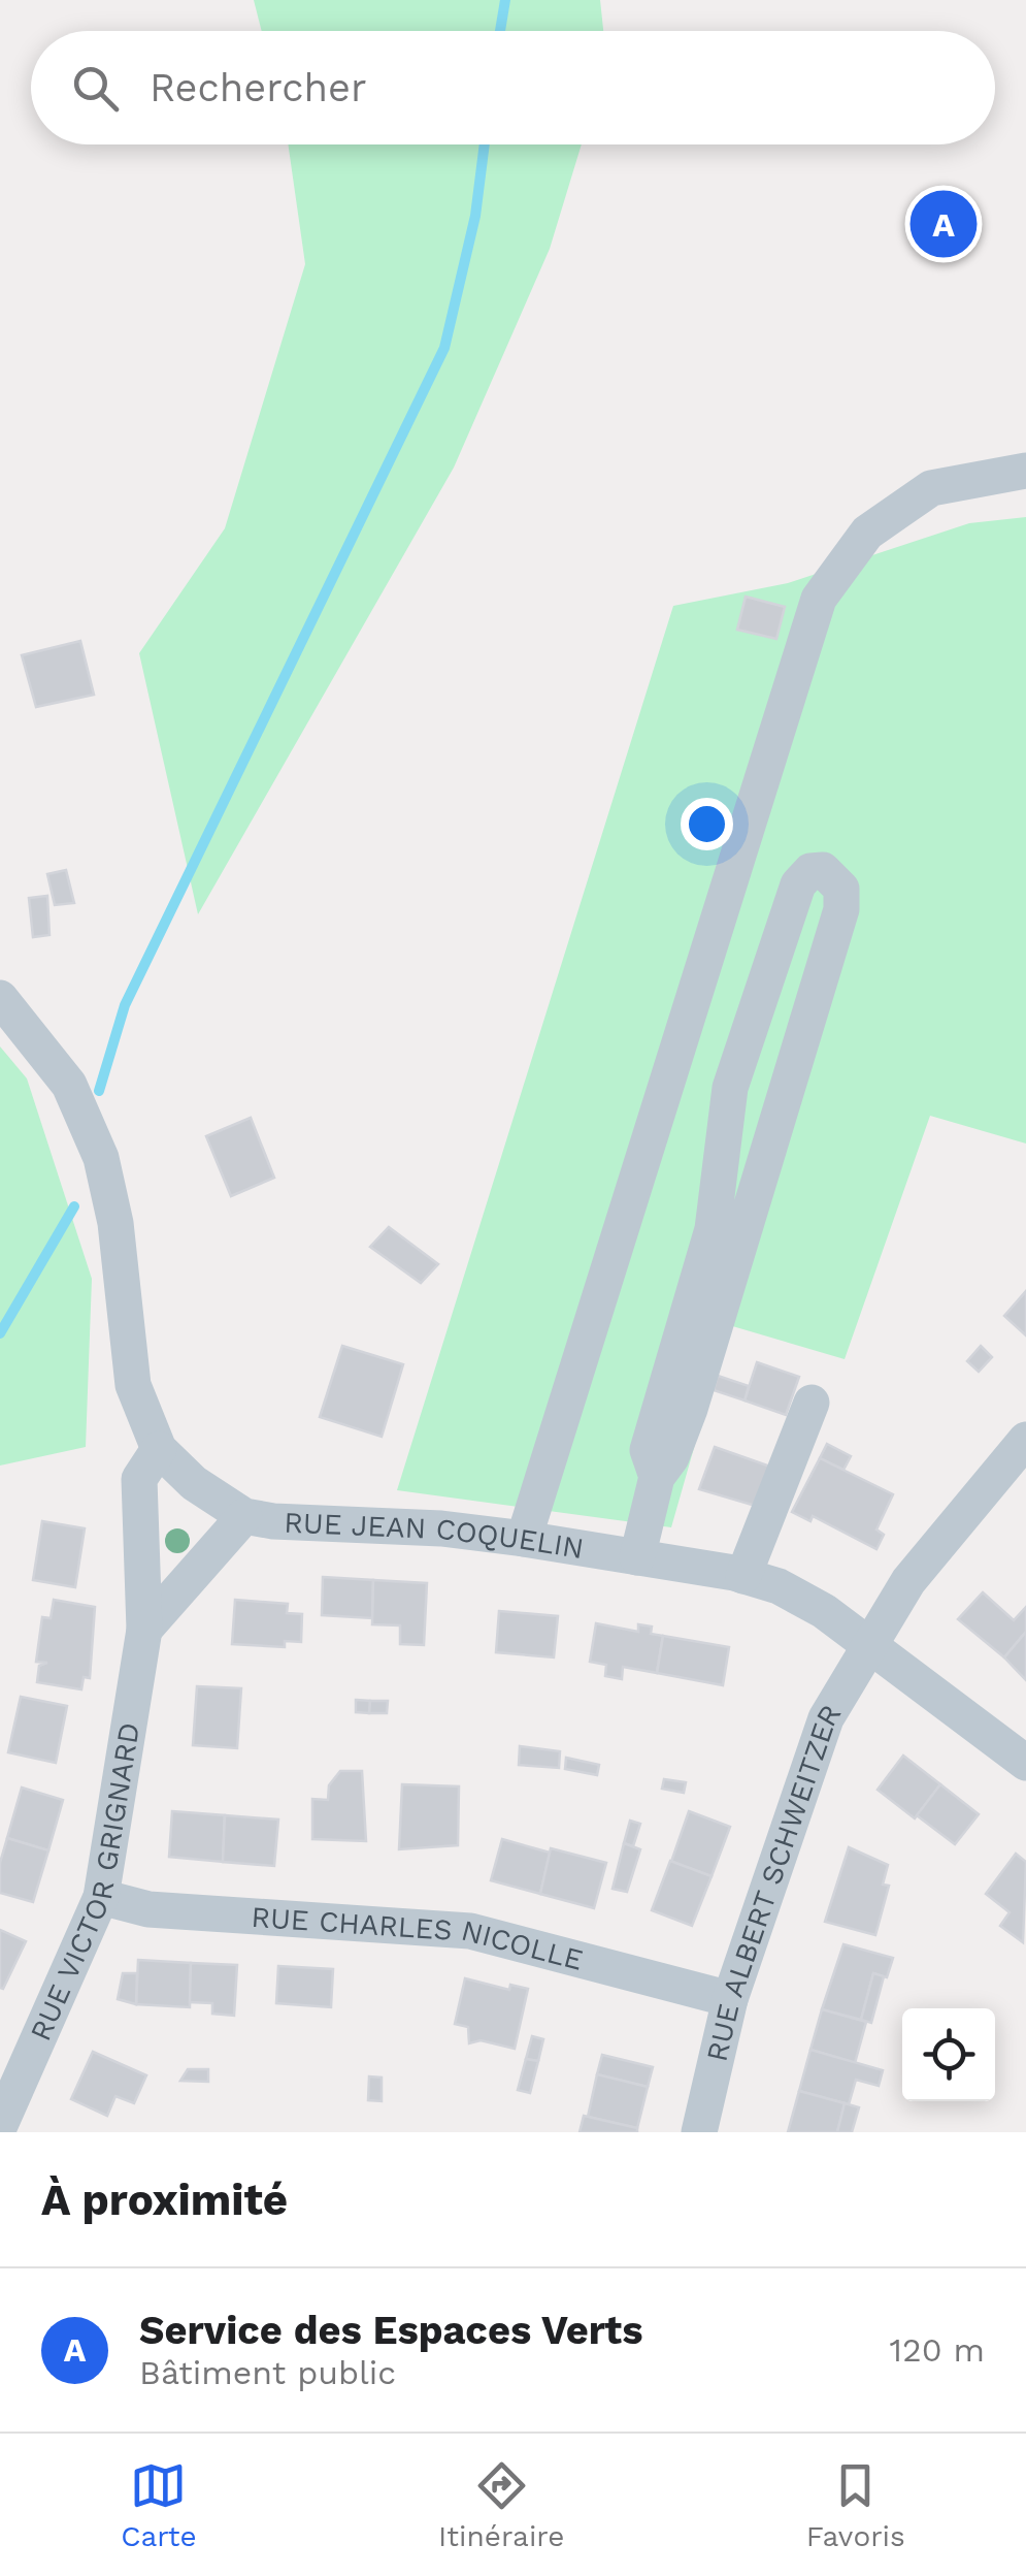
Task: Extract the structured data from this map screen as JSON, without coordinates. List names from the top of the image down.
{
  "streets": {
    "street": [
      "RUE JEAN COQUELIN",
      "RUE VICTOR GRIGNARD",
      "RUE ALBERT SCHWEITZER",
      "RUE CHARLES NICOLLE"
    ]
  },
  "crossings": [
    ["RUE JEAN COQUELIN", "RUE VICTOR GRIGNARD"],
    ["RUE JEAN COQUELIN", "RUE ALBERT SCHWEITZER"],
    ["RUE VICTOR GRIGNARD", "RUE CHARLES NICOLLE"],
    ["RUE ALBERT SCHWEITZER", "RUE CHARLES NICOLLE"]
  ],
  "page": {
    "search": "Rechercher",
    "pins": "A",
    "heading": "À proximité",
    "list": [
      {
        "mark": "A",
        "name": "Service des Espaces Verts",
        "note": "Bâtiment public",
        "value": "120 m"
      }
    ],
    "nav": ["Carte", "Itinéraire", "Favoris"]
  }
}
